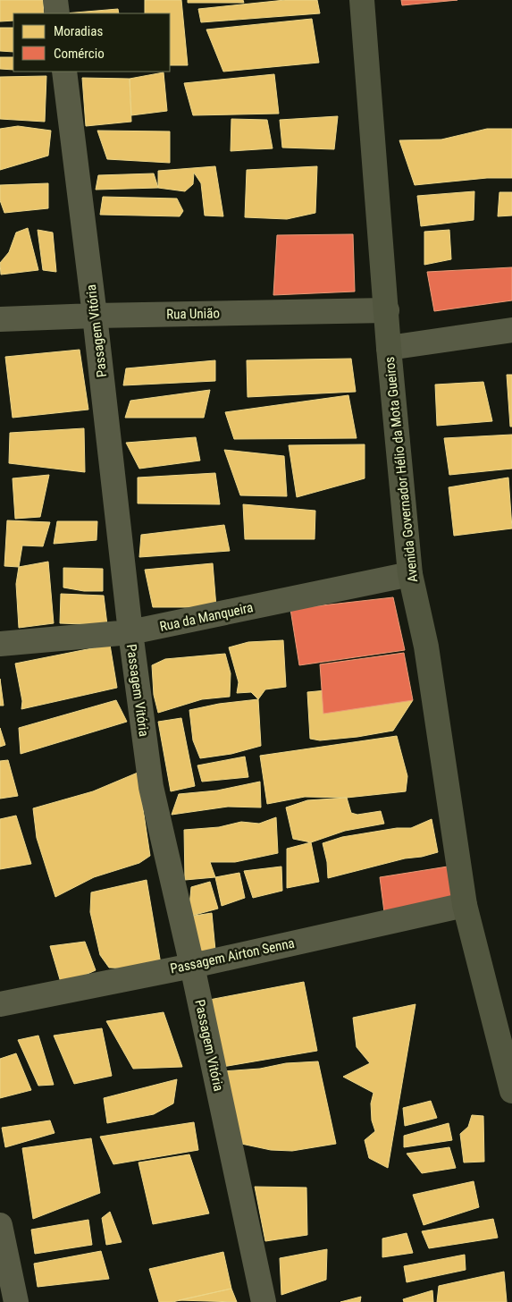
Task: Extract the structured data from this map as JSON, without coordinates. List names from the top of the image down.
{
  "streets": {
    "main road": ["Avenida Governador Hélio da Mota Gueiros"],
    "street": [
      "Rua União",
      "Passagem Vitória",
      "Rua da Manqueira",
      "Passagem Airton Senna"
    ]
  },
  "crossings": [
    ["Rua União", "Passagem Vitória"],
    ["Rua União", "Avenida Governador Hélio da Mota Gueiros"],
    ["Passagem Vitória", "Rua da Manqueira"],
    ["Passagem Vitória", "Passagem Airton Senna"],
    ["Avenida Governador Hélio da Mota Gueiros", "Rua da Manqueira"],
    ["Avenida Governador Hélio da Mota Gueiros", "Passagem Airton Senna"]
  ],
  "legend": ["Moradias", "Comércio"]
}
